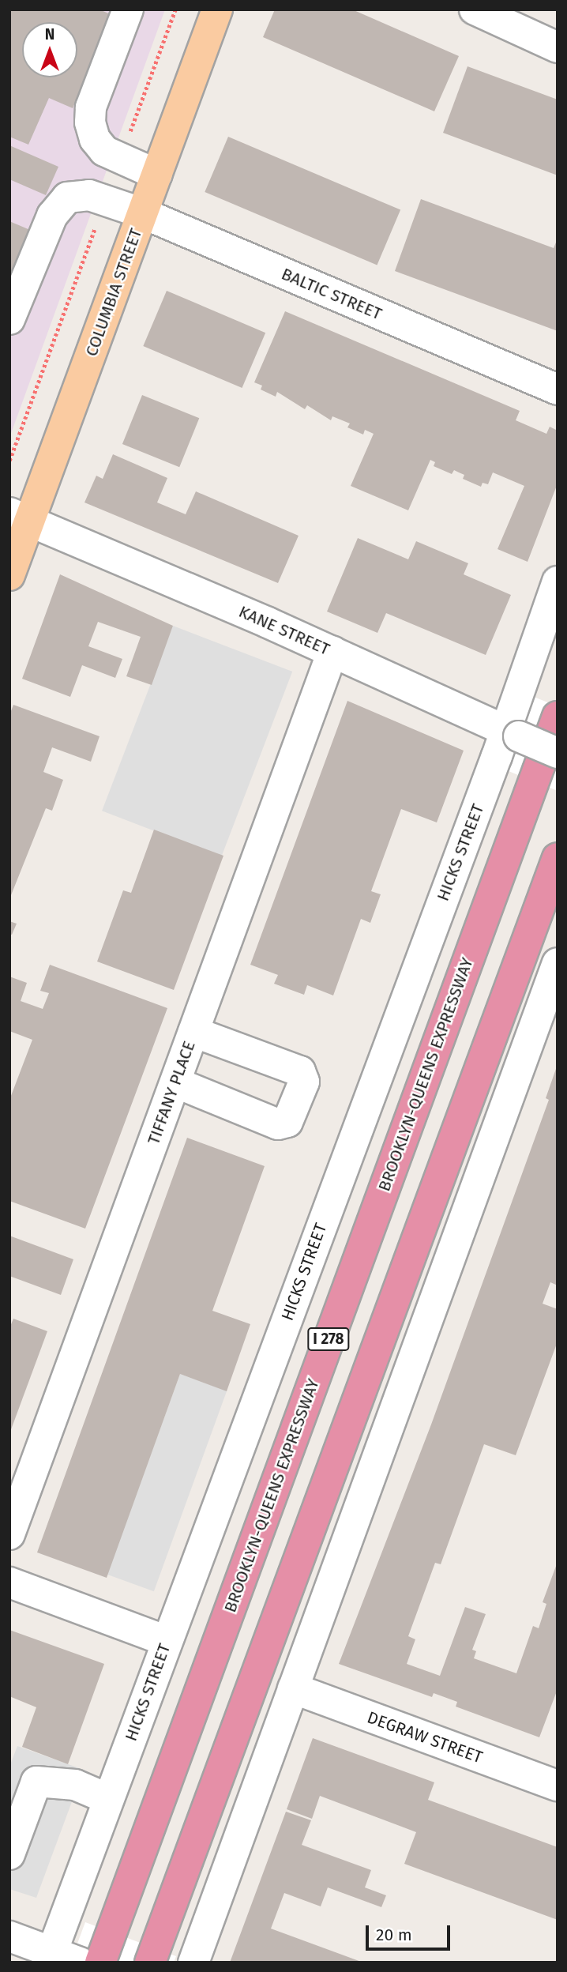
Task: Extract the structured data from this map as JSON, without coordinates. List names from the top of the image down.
{
  "streets": {
    "highway": ["BROOKLYN-QUEENS EXPRESSWAY", "I 278"],
    "main road": ["COLUMBIA STREET"],
    "street": [
      "BALTIC STREET",
      "KANE STREET",
      "HICKS STREET",
      "TIFFANY PLACE",
      "DEGRAW STREET"
    ]
  },
  "crossings": [
    ["COLUMBIA STREET", "BALTIC STREET"],
    ["COLUMBIA STREET", "KANE STREET"],
    ["KANE STREET", "HICKS STREET"],
    ["KANE STREET", "TIFFANY PLACE"],
    ["HICKS STREET", "BROOKLYN-QUEENS EXPRESSWAY"]
  ],
  "scale_bar": "20 m",
  "north": "top"
}
